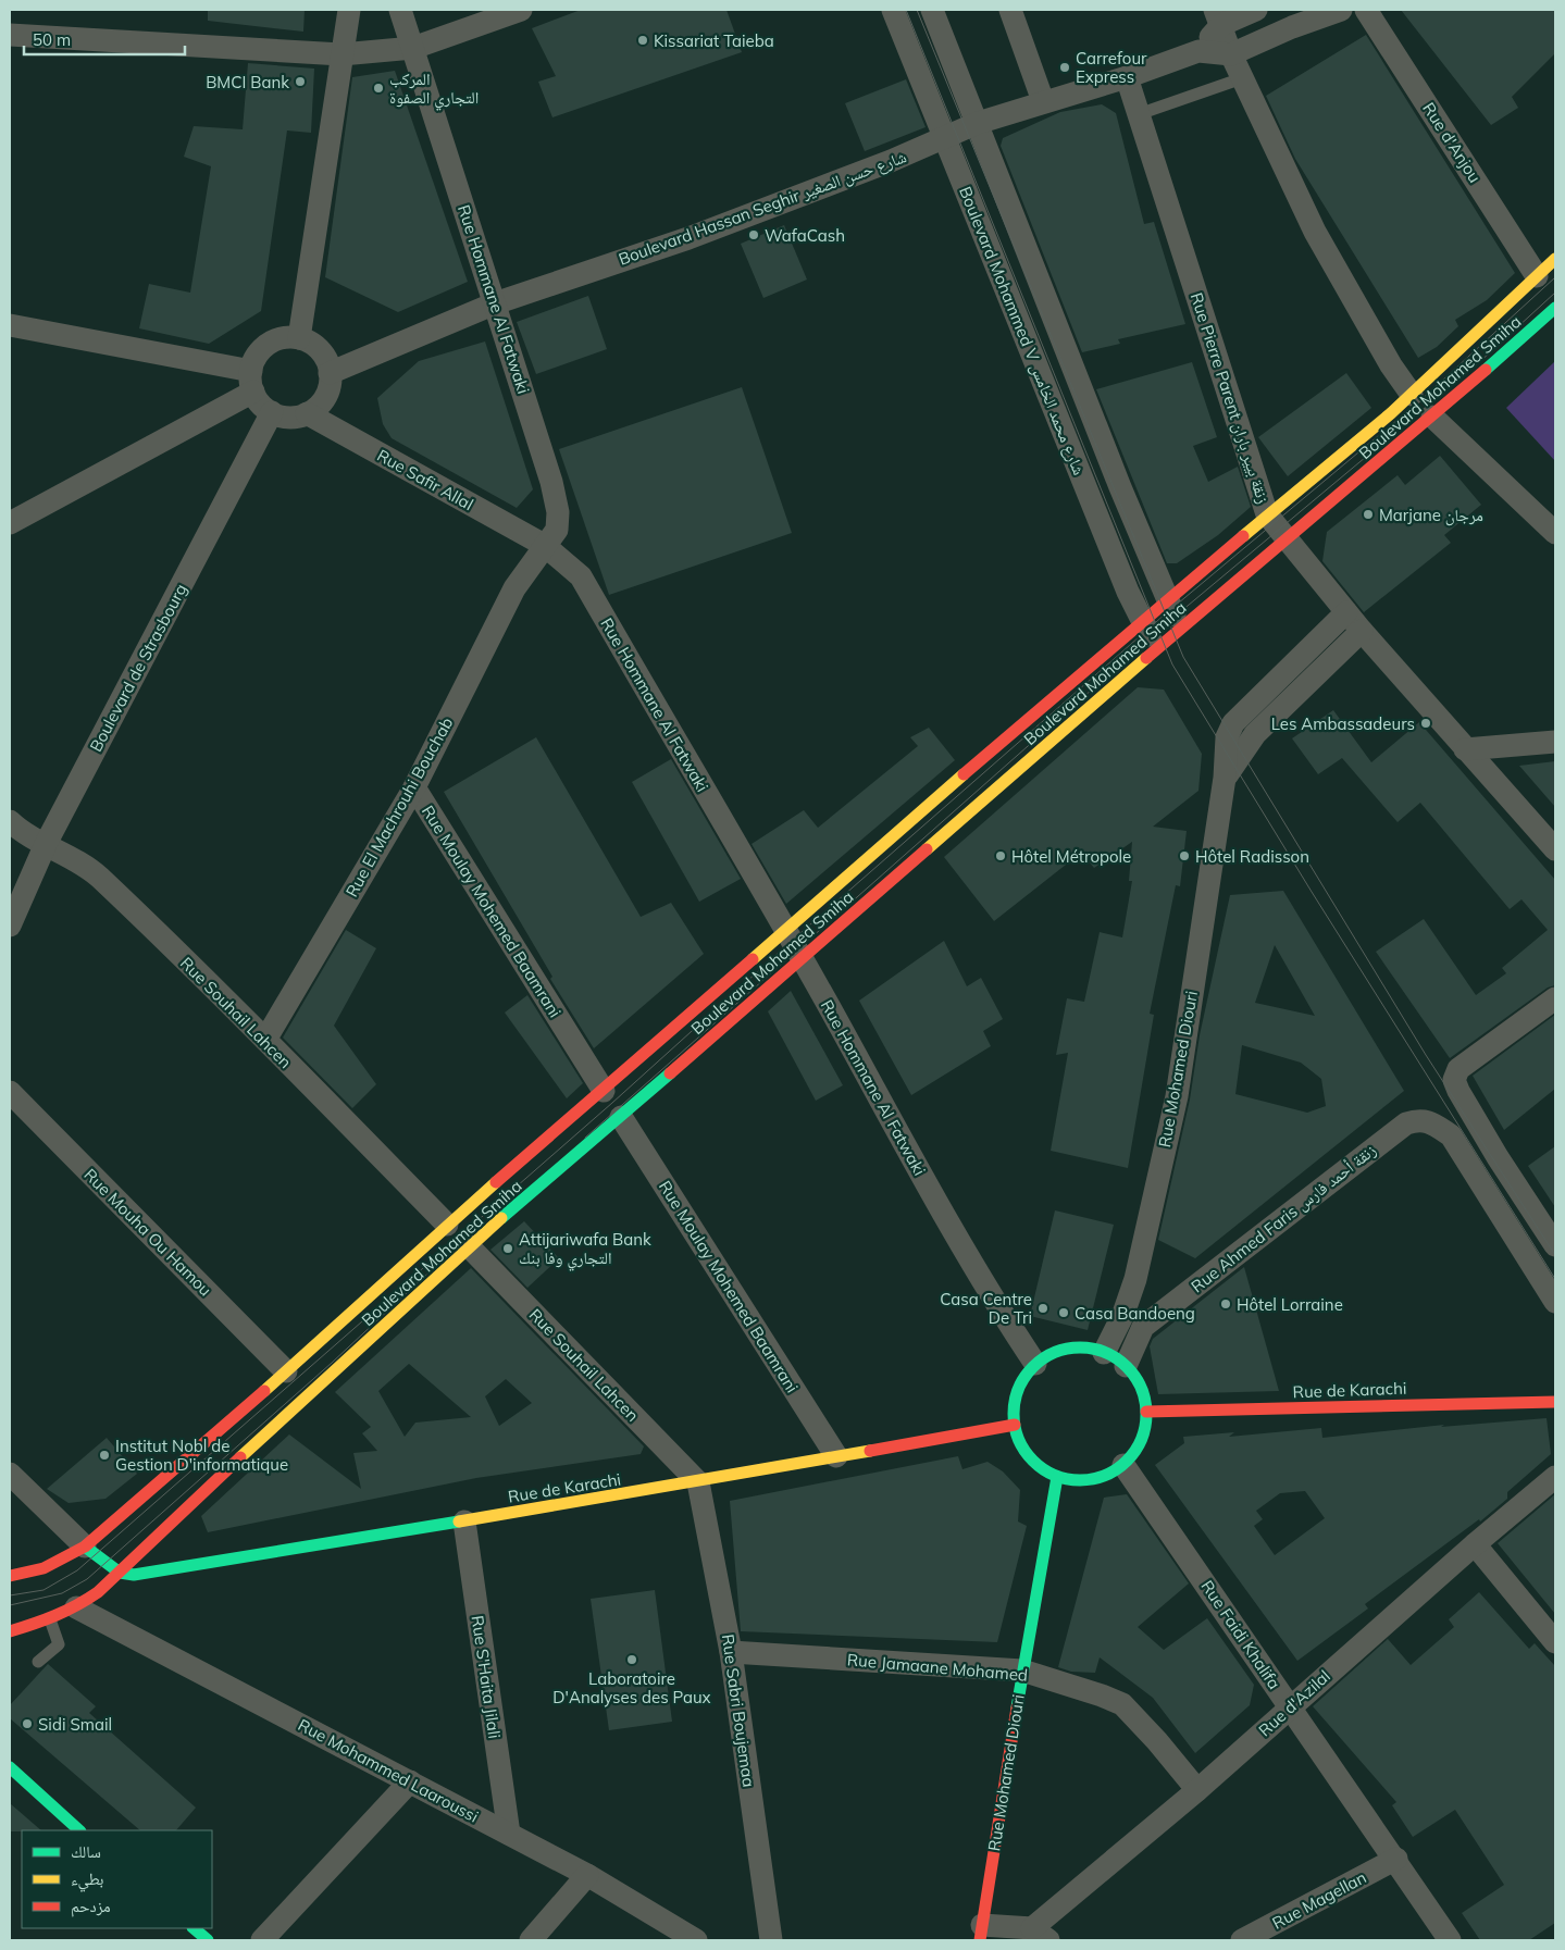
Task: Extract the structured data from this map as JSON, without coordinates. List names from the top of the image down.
{
  "streets": {
    "street": [
      "Rue d'Anjou",
      "Boulevard Hassan Seghir شارع حسن الصغير",
      "Rue Hommane Al Fatwaki",
      "Boulevard Mohammed V شارع محمد الخامس",
      "Boulevard Mohamed Smiha",
      "Rue Pierre Parent زنقة بيير باران",
      "Rue Safir Allal",
      "Boulevard de Strasbourg",
      "Rue El Machrouhi Bouchab",
      "Rue Moulay Mohemed Baamrani",
      "Rue Souhail Lahcen",
      "Rue Mohamed Diouri",
      "Rue Ahmed Faris زنقة أحمد فارس",
      "Rue Mouha Ou Hamou",
      "Rue de Karachi",
      "Rue Faidi Khalifa",
      "Rue Jamaane Mohamed",
      "Rue S'Haita Jilali",
      "Rue d'Azilal",
      "Rue Sabri Boujemaa",
      "Rue Mohammed Laaroussi",
      "Rue Magellan"
    ]
  },
  "crossings": [
    ["Rue d'Anjou", "Boulevard Mohamed Smiha"],
    ["Boulevard Hassan Seghir شارع حسن الصغير", "Rue Hommane Al Fatwaki"],
    ["Boulevard Hassan Seghir شارع حسن الصغير", "Boulevard Mohammed V شارع محمد الخامس"],
    ["Boulevard Hassan Seghir شارع حسن الصغير", "Rue Pierre Parent زنقة بيير باران"],
    ["Boulevard Hassan Seghir شارع حسن الصغير", "Rue Safir Allal"],
    ["Boulevard Hassan Seghir شارع حسن الصغير", "Boulevard de Strasbourg"],
    ["Rue Hommane Al Fatwaki", "Boulevard Mohamed Smiha"],
    ["Rue Hommane Al Fatwaki", "Rue Safir Allal"],
    ["Rue Hommane Al Fatwaki", "Rue El Machrouhi Bouchab"],
    ["Rue Hommane Al Fatwaki", "Rue Mohamed Diouri"],
    ["Rue Hommane Al Fatwaki", "Rue Ahmed Faris زنقة أحمد فارس"],
    ["Rue Hommane Al Fatwaki", "Rue de Karachi"],
    ["Rue Hommane Al Fatwaki", "Rue Faidi Khalifa"],
    ["Boulevard Mohammed V شارع محمد الخامس", "Boulevard Mohamed Smiha"],
    ["Boulevard Mohamed Smiha", "Rue Pierre Parent زنقة بيير باران"],
    ["Boulevard Mohamed Smiha", "Rue Moulay Mohemed Baamrani"],
    ["Boulevard Mohamed Smiha", "Rue Souhail Lahcen"],
    ["Boulevard Mohamed Smiha", "Rue Mouha Ou Hamou"],
    ["Boulevard Mohamed Smiha", "Rue de Karachi"],
    ["Boulevard Mohamed Smiha", "Rue Mohammed Laaroussi"],
    ["Rue Pierre Parent زنقة بيير باران", "Rue Mohamed Diouri"],
    ["Rue Safir Allal", "Boulevard de Strasbourg"],
    ["Rue Safir Allal", "Rue El Machrouhi Bouchab"],
    ["Boulevard de Strasbourg", "Rue Souhail Lahcen"],
    ["Rue El Machrouhi Bouchab", "Rue Moulay Mohemed Baamrani"],
    ["Rue El Machrouhi Bouchab", "Rue Souhail Lahcen"],
    ["Rue Moulay Mohemed Baamrani", "Rue de Karachi"],
    ["Rue Souhail Lahcen", "Rue de Karachi"],
    ["Rue Souhail Lahcen", "Rue Sabri Boujemaa"],
    ["Rue Mohamed Diouri", "Rue Ahmed Faris زنقة أحمد فارس"],
    ["Rue Mohamed Diouri", "Rue de Karachi"],
    ["Rue Mohamed Diouri", "Rue Faidi Khalifa"],
    ["Rue Mohamed Diouri", "Rue Jamaane Mohamed"],
    ["Rue Ahmed Faris زنقة أحمد فارس", "Rue de Karachi"],
    ["Rue Ahmed Faris زنقة أحمد فارس", "Rue Faidi Khalifa"],
    ["Rue de Karachi", "Rue Faidi Khalifa"],
    ["Rue de Karachi", "Rue S'Haita Jilali"],
    ["Rue de Karachi", "Rue Sabri Boujemaa"],
    ["Rue Faidi Khalifa", "Rue d'Azilal"],
    ["Rue Faidi Khalifa", "Rue Magellan"],
    ["Rue Jamaane Mohamed", "Rue d'Azilal"],
    ["Rue Jamaane Mohamed", "Rue Sabri Boujemaa"],
    ["Rue S'Haita Jilali", "Rue Mohammed Laaroussi"]
  ],
  "places": [
    "Kissariat Taieba",
    "Carrefour Express",
    "BMCI Bank",
    "المركب التجاري الصفوة",
    "WafaCash",
    "Marjane مرجان",
    "Les Ambassadeurs",
    "Hôtel Métropole",
    "Hôtel Radisson",
    "Attijariwafa Bank التجاري وفا بنك",
    "Hôtel Lorraine",
    "Casa Centre De Tri",
    "Casa Bandoeng",
    "Institut Nobl de Gestion D'informatique",
    "Laboratoire D'Analyses des Paux",
    "Sidi Smail"
  ],
  "legend": ["سالك", "بطيء", "مزدحم"],
  "scale_bar": "50 m"
}
